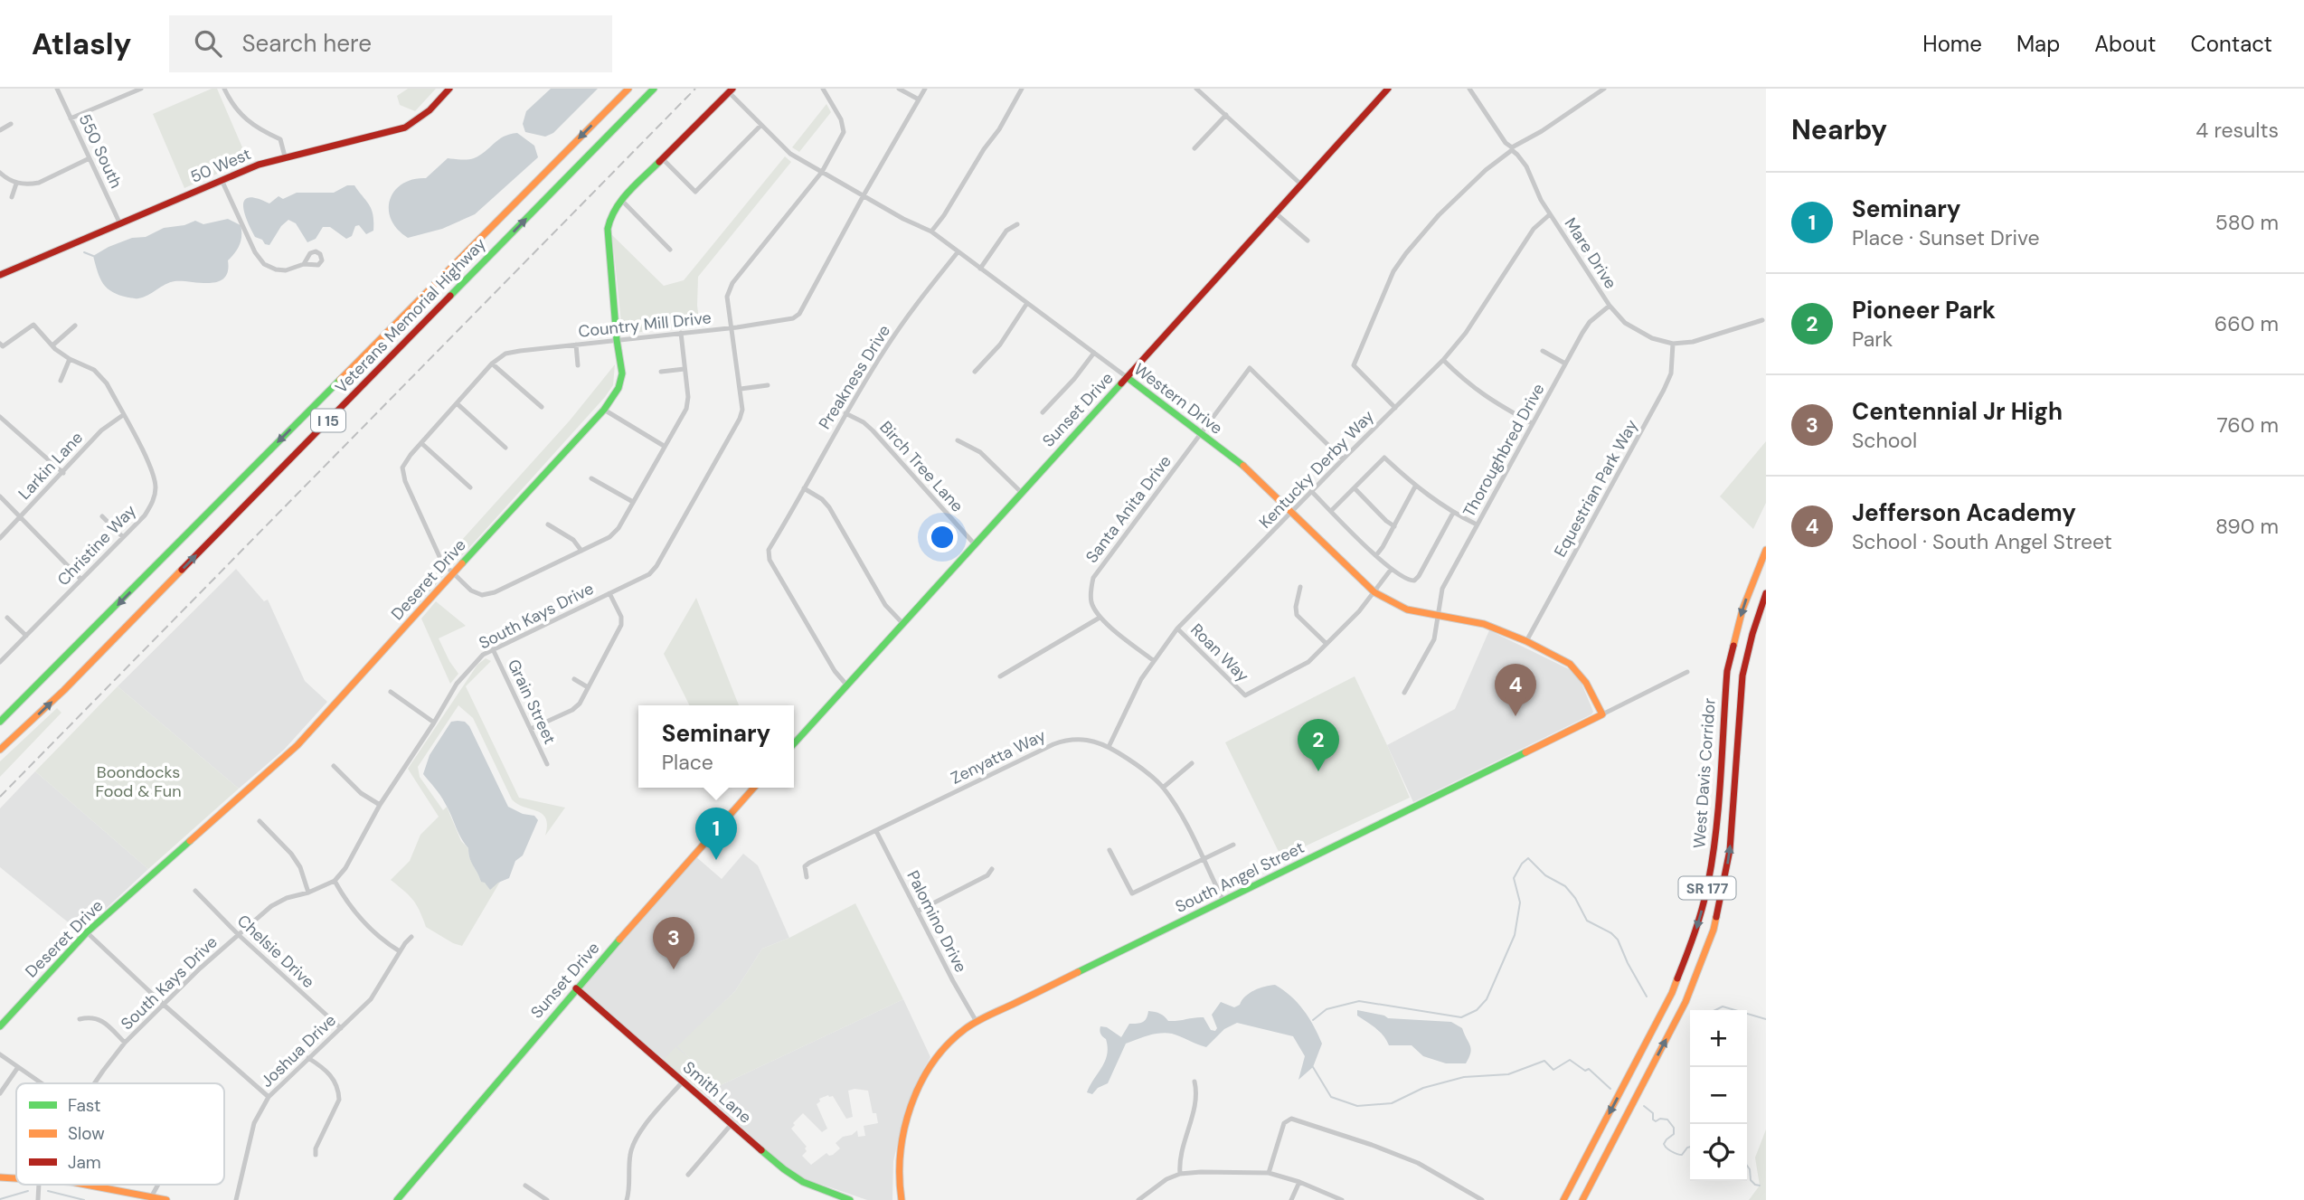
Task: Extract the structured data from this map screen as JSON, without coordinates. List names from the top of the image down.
{
  "streets": {
    "main road": [
      "50 West",
      "Veterans Memorial Highway",
      "Western Drive",
      "Sunset Drive",
      "I 15",
      "Deseret Drive",
      "West Davis Corridor",
      "South Angel Street",
      "SR 177",
      "Smith Lane"
    ],
    "street": [
      "550 South",
      "Mare Drive",
      "Country Mill Drive",
      "Preakness Drive",
      "Thoroughbred Drive",
      "Larkin Lane",
      "Birch Tree Lane",
      "Kentucky Derby Way",
      "Equestrian Park Way",
      "Santa Anita Drive",
      "Christine Way",
      "South Kays Drive",
      "Roan Way",
      "Grain Street",
      "Zenyatta Way",
      "Palomino Drive",
      "Chelsie Drive",
      "Joshua Drive"
    ]
  },
  "crossings": [
    ["550 South", "50 West"],
    ["Mare Drive", "Thoroughbred Drive"],
    ["Mare Drive", "Kentucky Derby Way"],
    ["Mare Drive", "Equestrian Park Way"],
    ["Country Mill Drive", "Western Drive"],
    ["Country Mill Drive", "Deseret Drive"],
    ["Country Mill Drive", "South Kays Drive"],
    ["Preakness Drive", "Western Drive"],
    ["Preakness Drive", "Sunset Drive"],
    ["Preakness Drive", "Birch Tree Lane"],
    ["Western Drive", "Sunset Drive"],
    ["Western Drive", "Thoroughbred Drive"],
    ["Western Drive", "Kentucky Derby Way"],
    ["Western Drive", "Equestrian Park Way"],
    ["Western Drive", "Santa Anita Drive"],
    ["Western Drive", "Deseret Drive"],
    ["Western Drive", "South Kays Drive"],
    ["Western Drive", "South Angel Street"],
    ["Sunset Drive", "Birch Tree Lane"],
    ["Sunset Drive", "Smith Lane"],
    ["Larkin Lane", "Christine Way"],
    ["Kentucky Derby Way", "Santa Anita Drive"],
    ["Kentucky Derby Way", "Roan Way"],
    ["Kentucky Derby Way", "Zenyatta Way"],
    ["South Kays Drive", "Grain Street"],
    ["South Kays Drive", "Chelsie Drive"],
    ["Zenyatta Way", "South Angel Street"],
    ["Zenyatta Way", "Palomino Drive"],
    ["South Angel Street", "Palomino Drive"],
    ["Chelsie Drive", "Joshua Drive"]
  ],
  "parks": ["Boondocks Food & Fun"],
  "legend": ["Fast", "Slow", "Jam"],
  "page": {
    "header": "Atlasly",
    "search": "Search here",
    "nav": [
      "Home",
      "Map",
      "About",
      "Contact"
    ],
    "heading": ["Nearby", "4 results"],
    "list": [
      {
        "mark": "1",
        "name": "Seminary",
        "note": "Place · Sunset Drive",
        "value": "580 m"
      },
      {
        "mark": "2",
        "name": "Pioneer Park",
        "note": "Park",
        "value": "660 m"
      },
      {
        "mark": "3",
        "name": "Centennial Jr High",
        "note": "School",
        "value": "760 m"
      },
      {
        "mark": "4",
        "name": "Jefferson Academy",
        "note": "School · South Angel Street",
        "value": "890 m"
      }
    ],
    "pins": [
      "4",
      "2",
      "1",
      "3"
    ],
    "popup": ["Seminary", "Place"],
    "map_buttons": ["+", "−"]
  }
}
